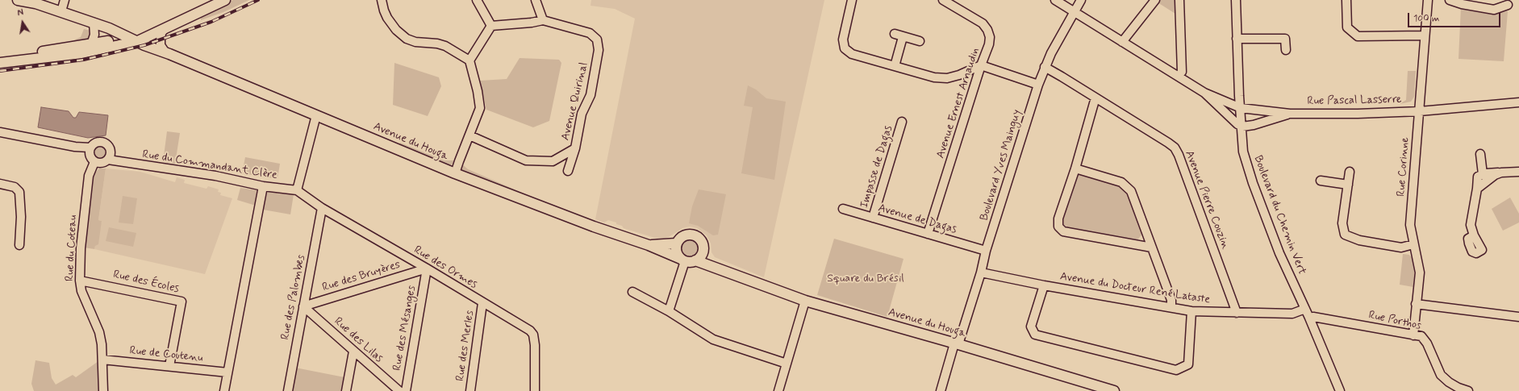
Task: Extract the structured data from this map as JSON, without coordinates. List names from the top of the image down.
{
  "streets": {
    "main road": ["Avenue du Houga"],
    "street": [
      "Rue Pascal Lasserre",
      "Avenue Quirinal",
      "Avenue Ernest Arnaudin",
      "Rue du Commandant Clère",
      "Boulevard Yves Mainguy",
      "Impasse de Dagas",
      "Rue Corinne",
      "Avenue Pierre Couzin",
      "Boulevard du Chemin Vert",
      "Avenue de Dagas",
      "Rue du Coteau",
      "Rue des Ormes",
      "Rue des Bruyères",
      "Rue des Écoles",
      "Avenue du Docteur René Lataste",
      "Rue des Palombes",
      "Rue Porthos",
      "Rue des Mésanges",
      "Rue des Lilas",
      "Rue des Merles",
      "Rue de Coutenu"
    ]
  },
  "crossings": [
    ["Rue Pascal Lasserre", "Rue Corinne"],
    ["Rue Pascal Lasserre", "Boulevard du Chemin Vert"],
    ["Avenue Ernest Arnaudin", "Avenue de Dagas"],
    ["Avenue du Houga", "Boulevard Yves Mainguy"],
    ["Rue du Commandant Clère", "Rue du Coteau"],
    ["Rue du Commandant Clère", "Rue des Ormes"],
    ["Boulevard Yves Mainguy", "Avenue Pierre Couzin"],
    ["Boulevard Yves Mainguy", "Avenue de Dagas"],
    ["Boulevard Yves Mainguy", "Avenue du Docteur René Lataste"],
    ["Impasse de Dagas", "Avenue de Dagas"],
    ["Rue Corinne", "Rue Porthos"],
    ["Avenue Pierre Couzin", "Avenue du Docteur René Lataste"],
    ["Boulevard du Chemin Vert", "Avenue du Docteur René Lataste"],
    ["Boulevard du Chemin Vert", "Rue Porthos"],
    ["Rue du Coteau", "Rue des Écoles"],
    ["Rue du Coteau", "Rue de Coutenu"],
    ["Rue des Ormes", "Rue des Bruyères"],
    ["Rue des Ormes", "Rue des Palombes"],
    ["Rue des Ormes", "Rue des Mésanges"],
    ["Rue des Ormes", "Rue des Merles"],
    ["Rue des Bruyères", "Rue des Palombes"],
    ["Rue des Bruyères", "Rue des Mésanges"],
    ["Rue des Bruyères", "Rue des Lilas"],
    ["Rue des Écoles", "Rue de Coutenu"],
    ["Rue des Palombes", "Rue des Lilas"]
  ],
  "parks": ["Square du Brésil"],
  "scale_bar": "100 m",
  "north": "top"
}
